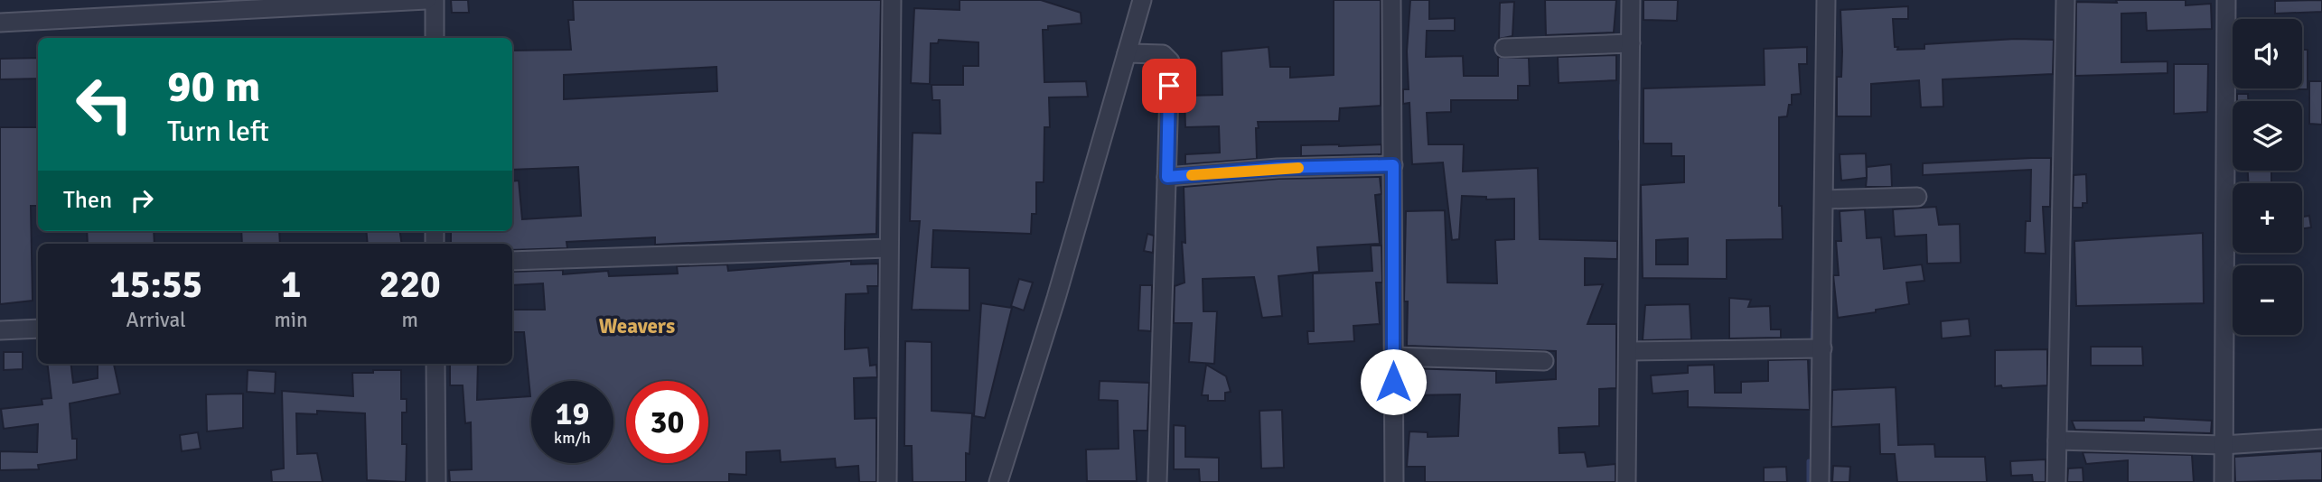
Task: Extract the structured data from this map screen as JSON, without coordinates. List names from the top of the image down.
{
  "districts": ["Weavers"],
  "page": {
    "map_buttons": ["+", "−"],
    "turn": ["90 m", "Turn left"],
    "then": "Then",
    "eta": [
      "15:55",
      "Arrival",
      "1",
      "min",
      "220",
      "m"
    ],
    "speed": "19 km/h",
    "limit": "30"
  }
}
